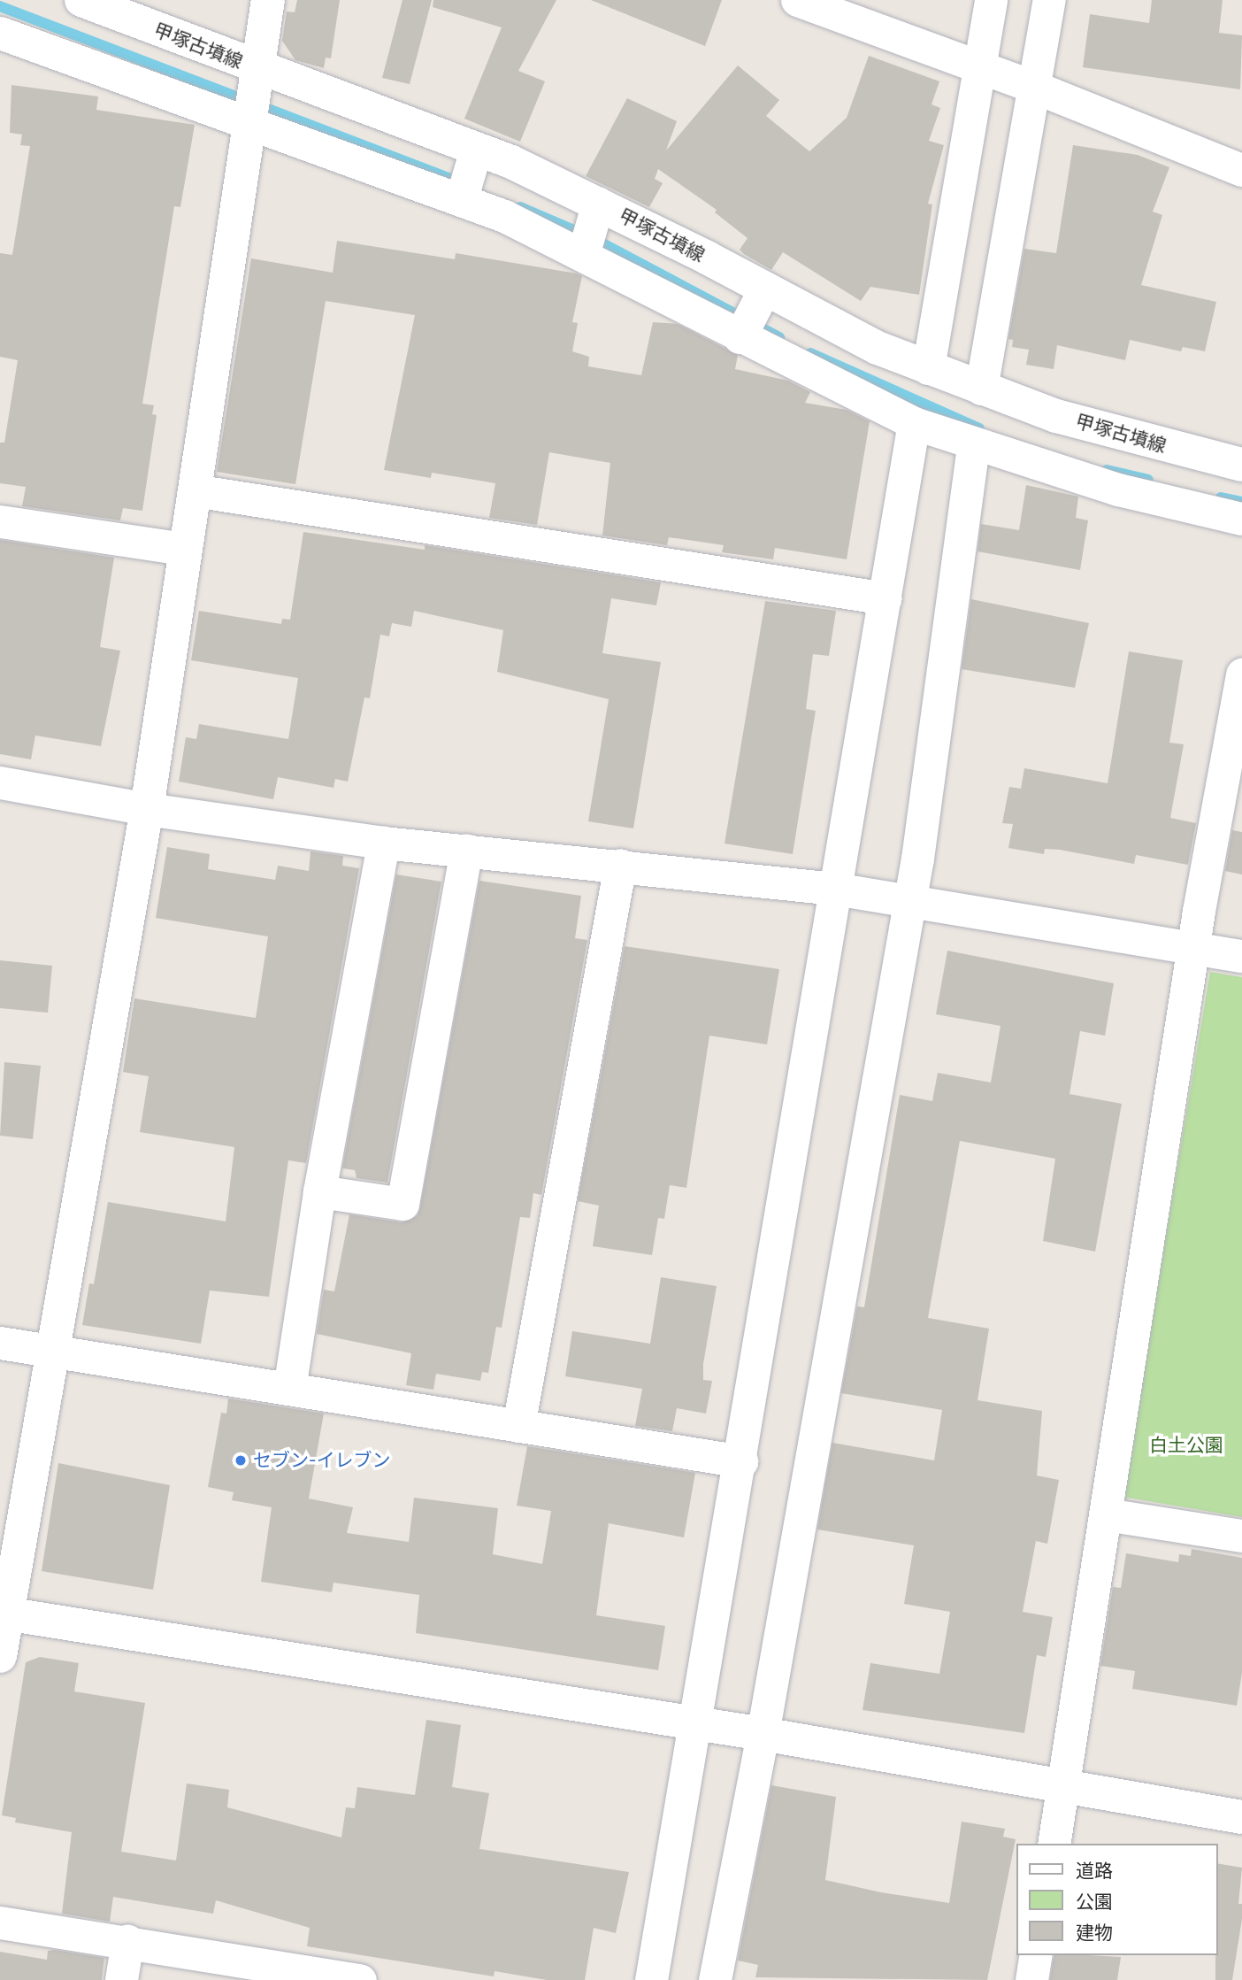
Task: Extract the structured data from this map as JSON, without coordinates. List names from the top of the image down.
{
  "streets": {
    "street": ["甲塚古墳線"]
  },
  "parks": ["白土公園"],
  "places": ["セブン-イレブン"],
  "legend": ["道路", "公園", "建物"]
}
